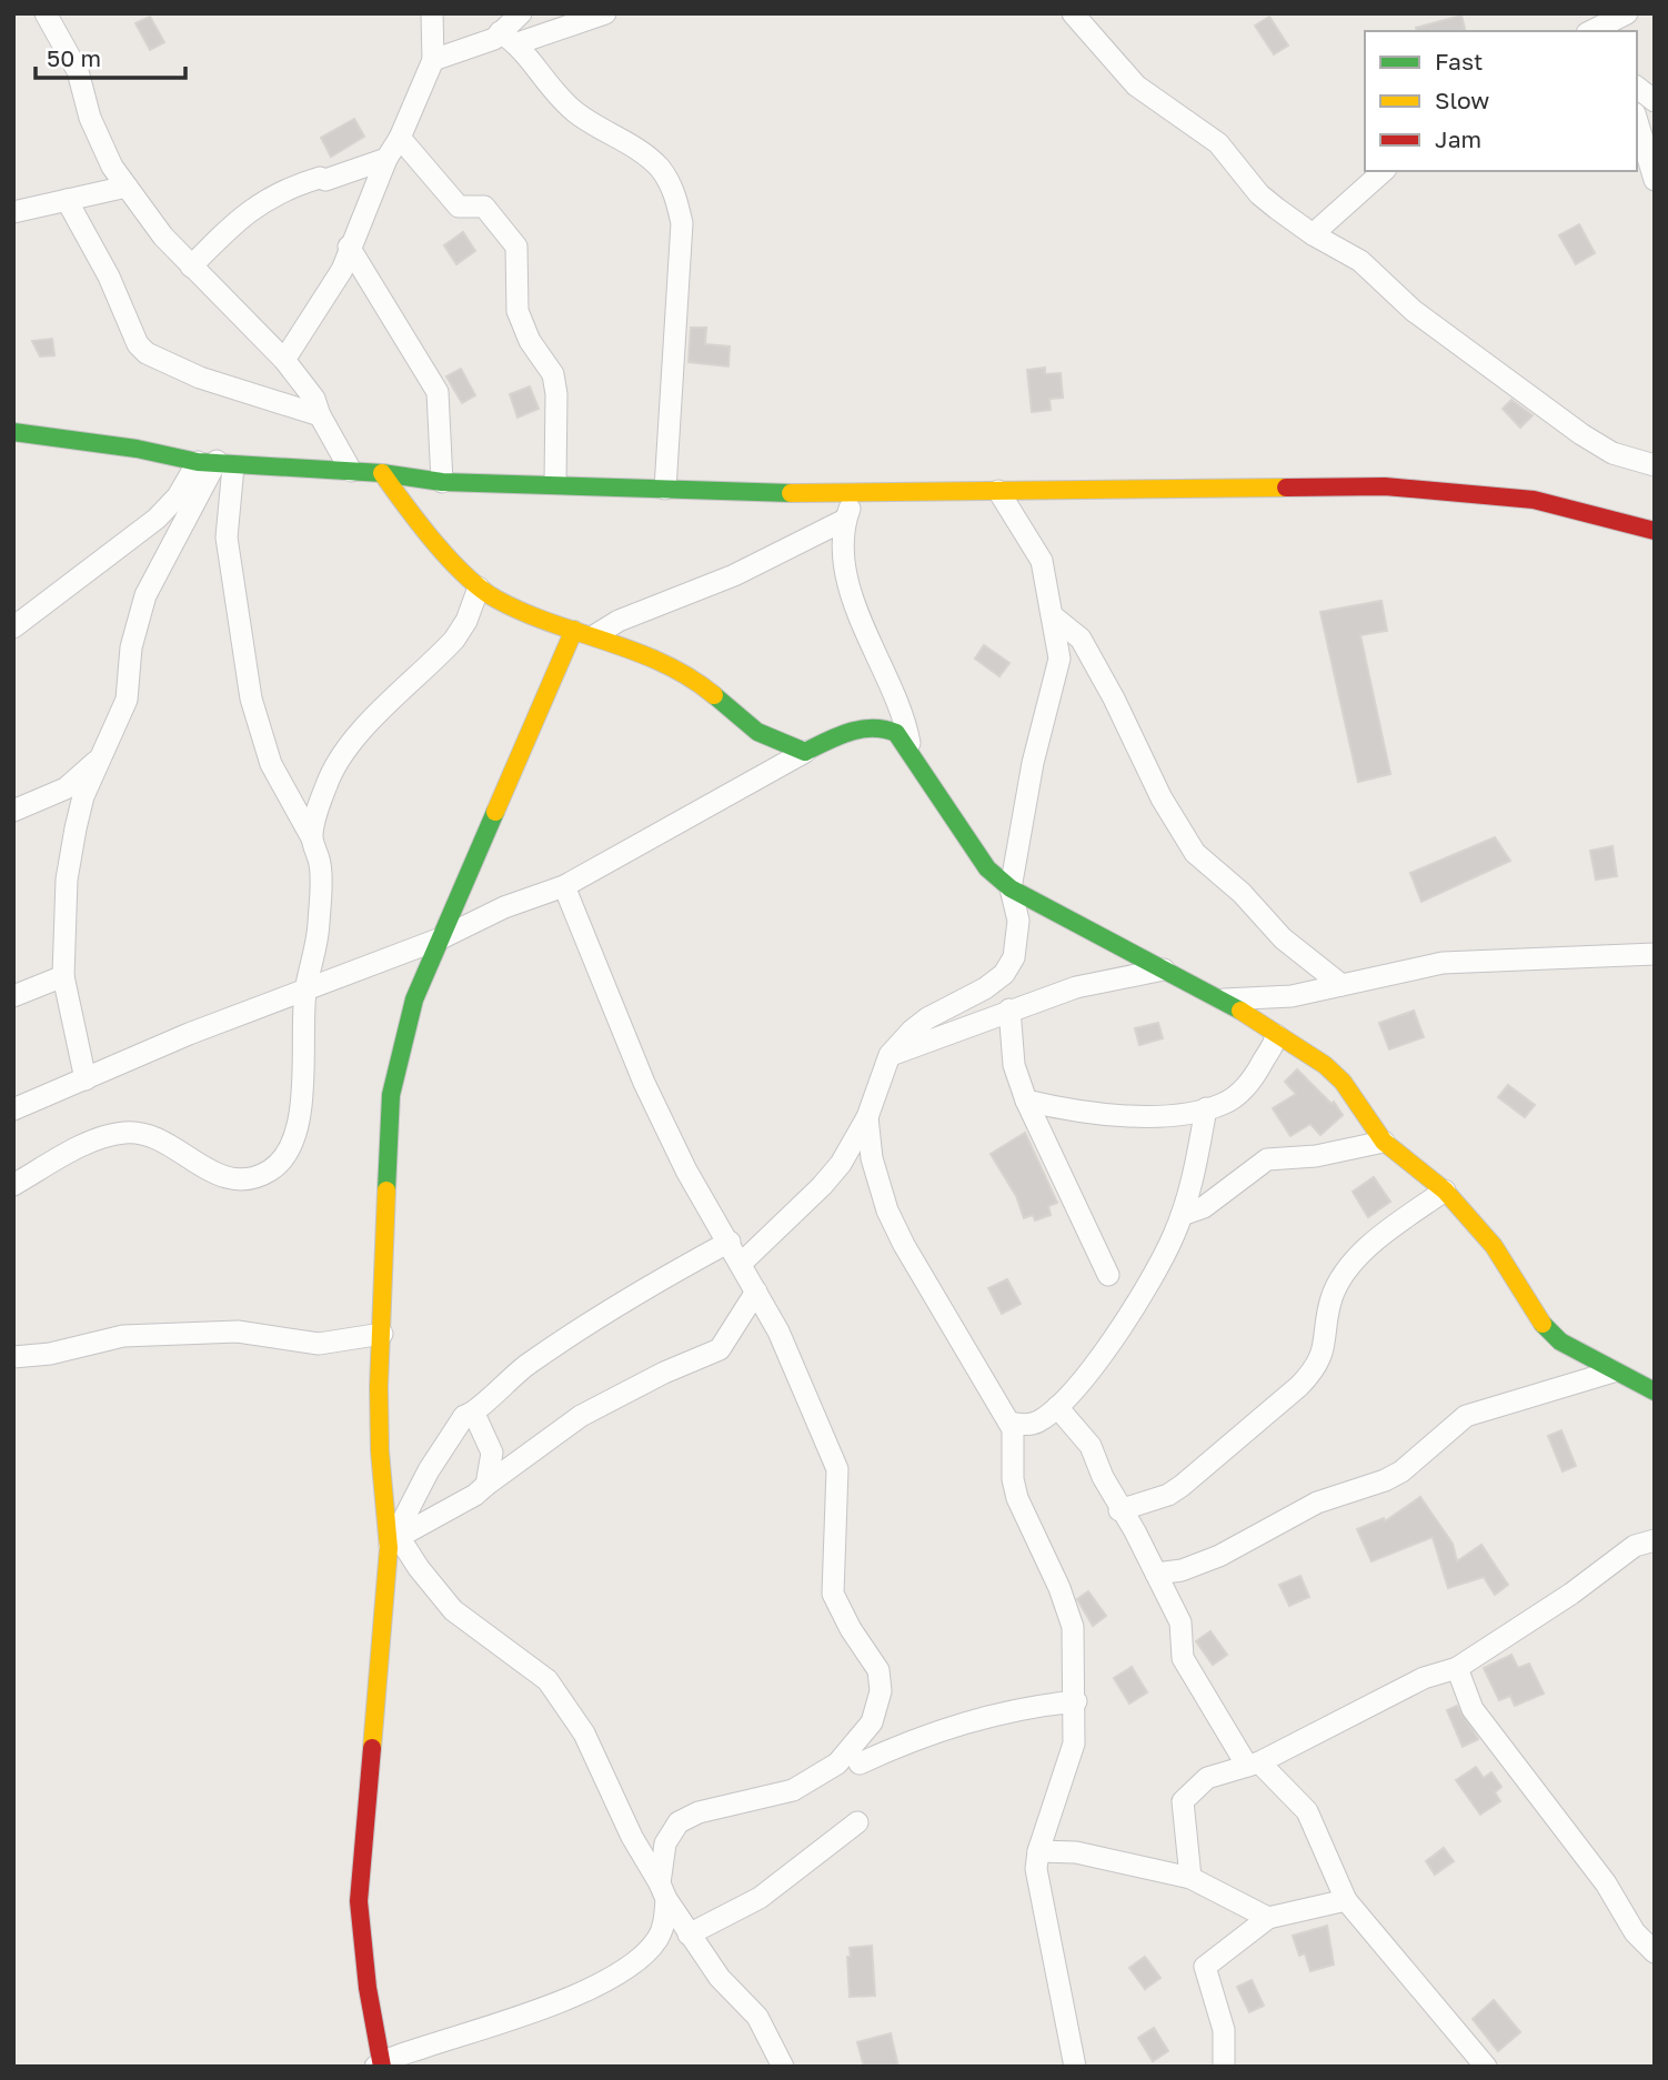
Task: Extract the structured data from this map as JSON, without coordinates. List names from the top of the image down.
{
  "legend": ["Fast", "Slow", "Jam"],
  "scale_bar": "50 m"
}
